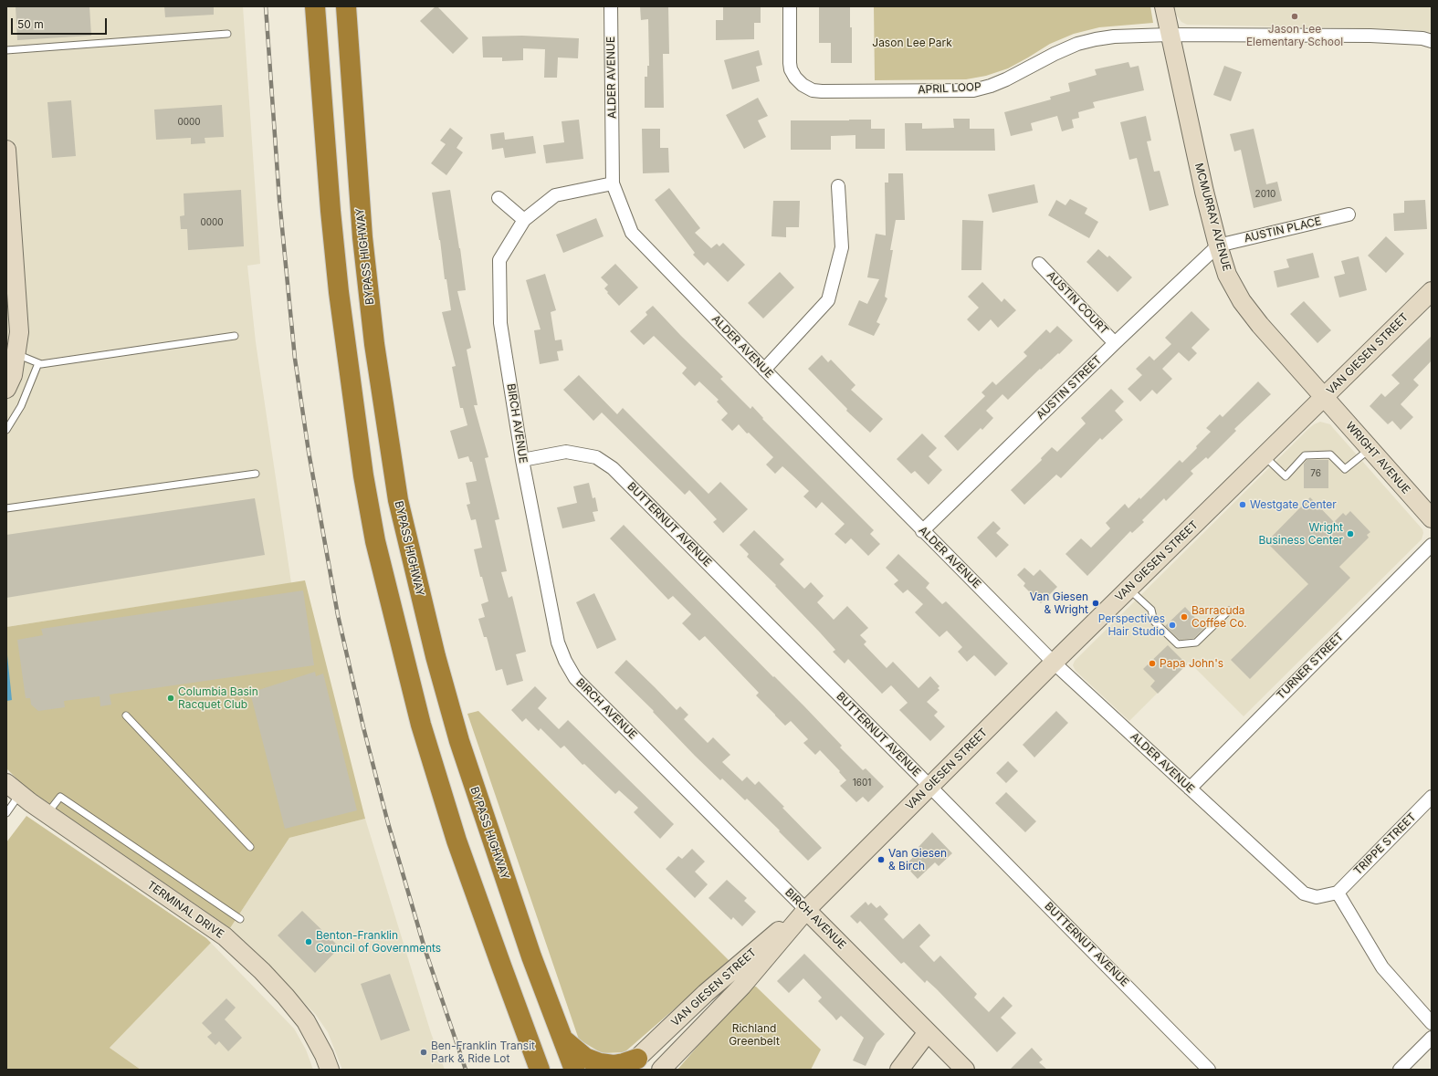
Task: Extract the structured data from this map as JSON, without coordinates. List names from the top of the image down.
{
  "streets": {
    "highway": ["BYPASS HIGHWAY"],
    "street": [
      "ALDER AVENUE",
      "APRIL LOOP",
      "MCMURRAY AVENUE",
      "AUSTIN PLACE",
      "AUSTIN COURT",
      "VAN GIESEN STREET",
      "AUSTIN STREET",
      "BIRCH AVENUE",
      "WRIGHT AVENUE",
      "BUTTERNUT AVENUE",
      "TURNER STREET",
      "TRIPPE STREET",
      "TERMINAL DRIVE"
    ]
  },
  "crossings": [
    ["ALDER AVENUE", "VAN GIESEN STREET"],
    ["ALDER AVENUE", "AUSTIN STREET"],
    ["ALDER AVENUE", "BIRCH AVENUE"],
    ["ALDER AVENUE", "TURNER STREET"],
    ["ALDER AVENUE", "TRIPPE STREET"],
    ["APRIL LOOP", "MCMURRAY AVENUE"],
    ["MCMURRAY AVENUE", "AUSTIN PLACE"],
    ["MCMURRAY AVENUE", "VAN GIESEN STREET"],
    ["MCMURRAY AVENUE", "AUSTIN STREET"],
    ["MCMURRAY AVENUE", "WRIGHT AVENUE"],
    ["AUSTIN PLACE", "AUSTIN STREET"],
    ["AUSTIN COURT", "AUSTIN STREET"],
    ["VAN GIESEN STREET", "BIRCH AVENUE"],
    ["VAN GIESEN STREET", "WRIGHT AVENUE"],
    ["VAN GIESEN STREET", "BUTTERNUT AVENUE"],
    ["BIRCH AVENUE", "BUTTERNUT AVENUE"]
  ],
  "parks": ["Jason Lee Park", "Richland Greenbelt"],
  "places": [
    "Jason Lee Elementary School",
    "Westgate Center",
    "Wright Business Center",
    "Van Giesen & Wright",
    "Barracuda Coffee Co.",
    "Perspectives Hair Studio",
    "Papa John's",
    "Columbia Basin Racquet Club",
    "Van Giesen & Birch",
    "Benton-Franklin Council of Governments",
    "Ben-Franklin Transit Park & Ride Lot"
  ],
  "house_numbers": [
    "0000",
    "2010",
    "0000",
    "76",
    "1601"
  ],
  "scale_bar": "50 m"
}
